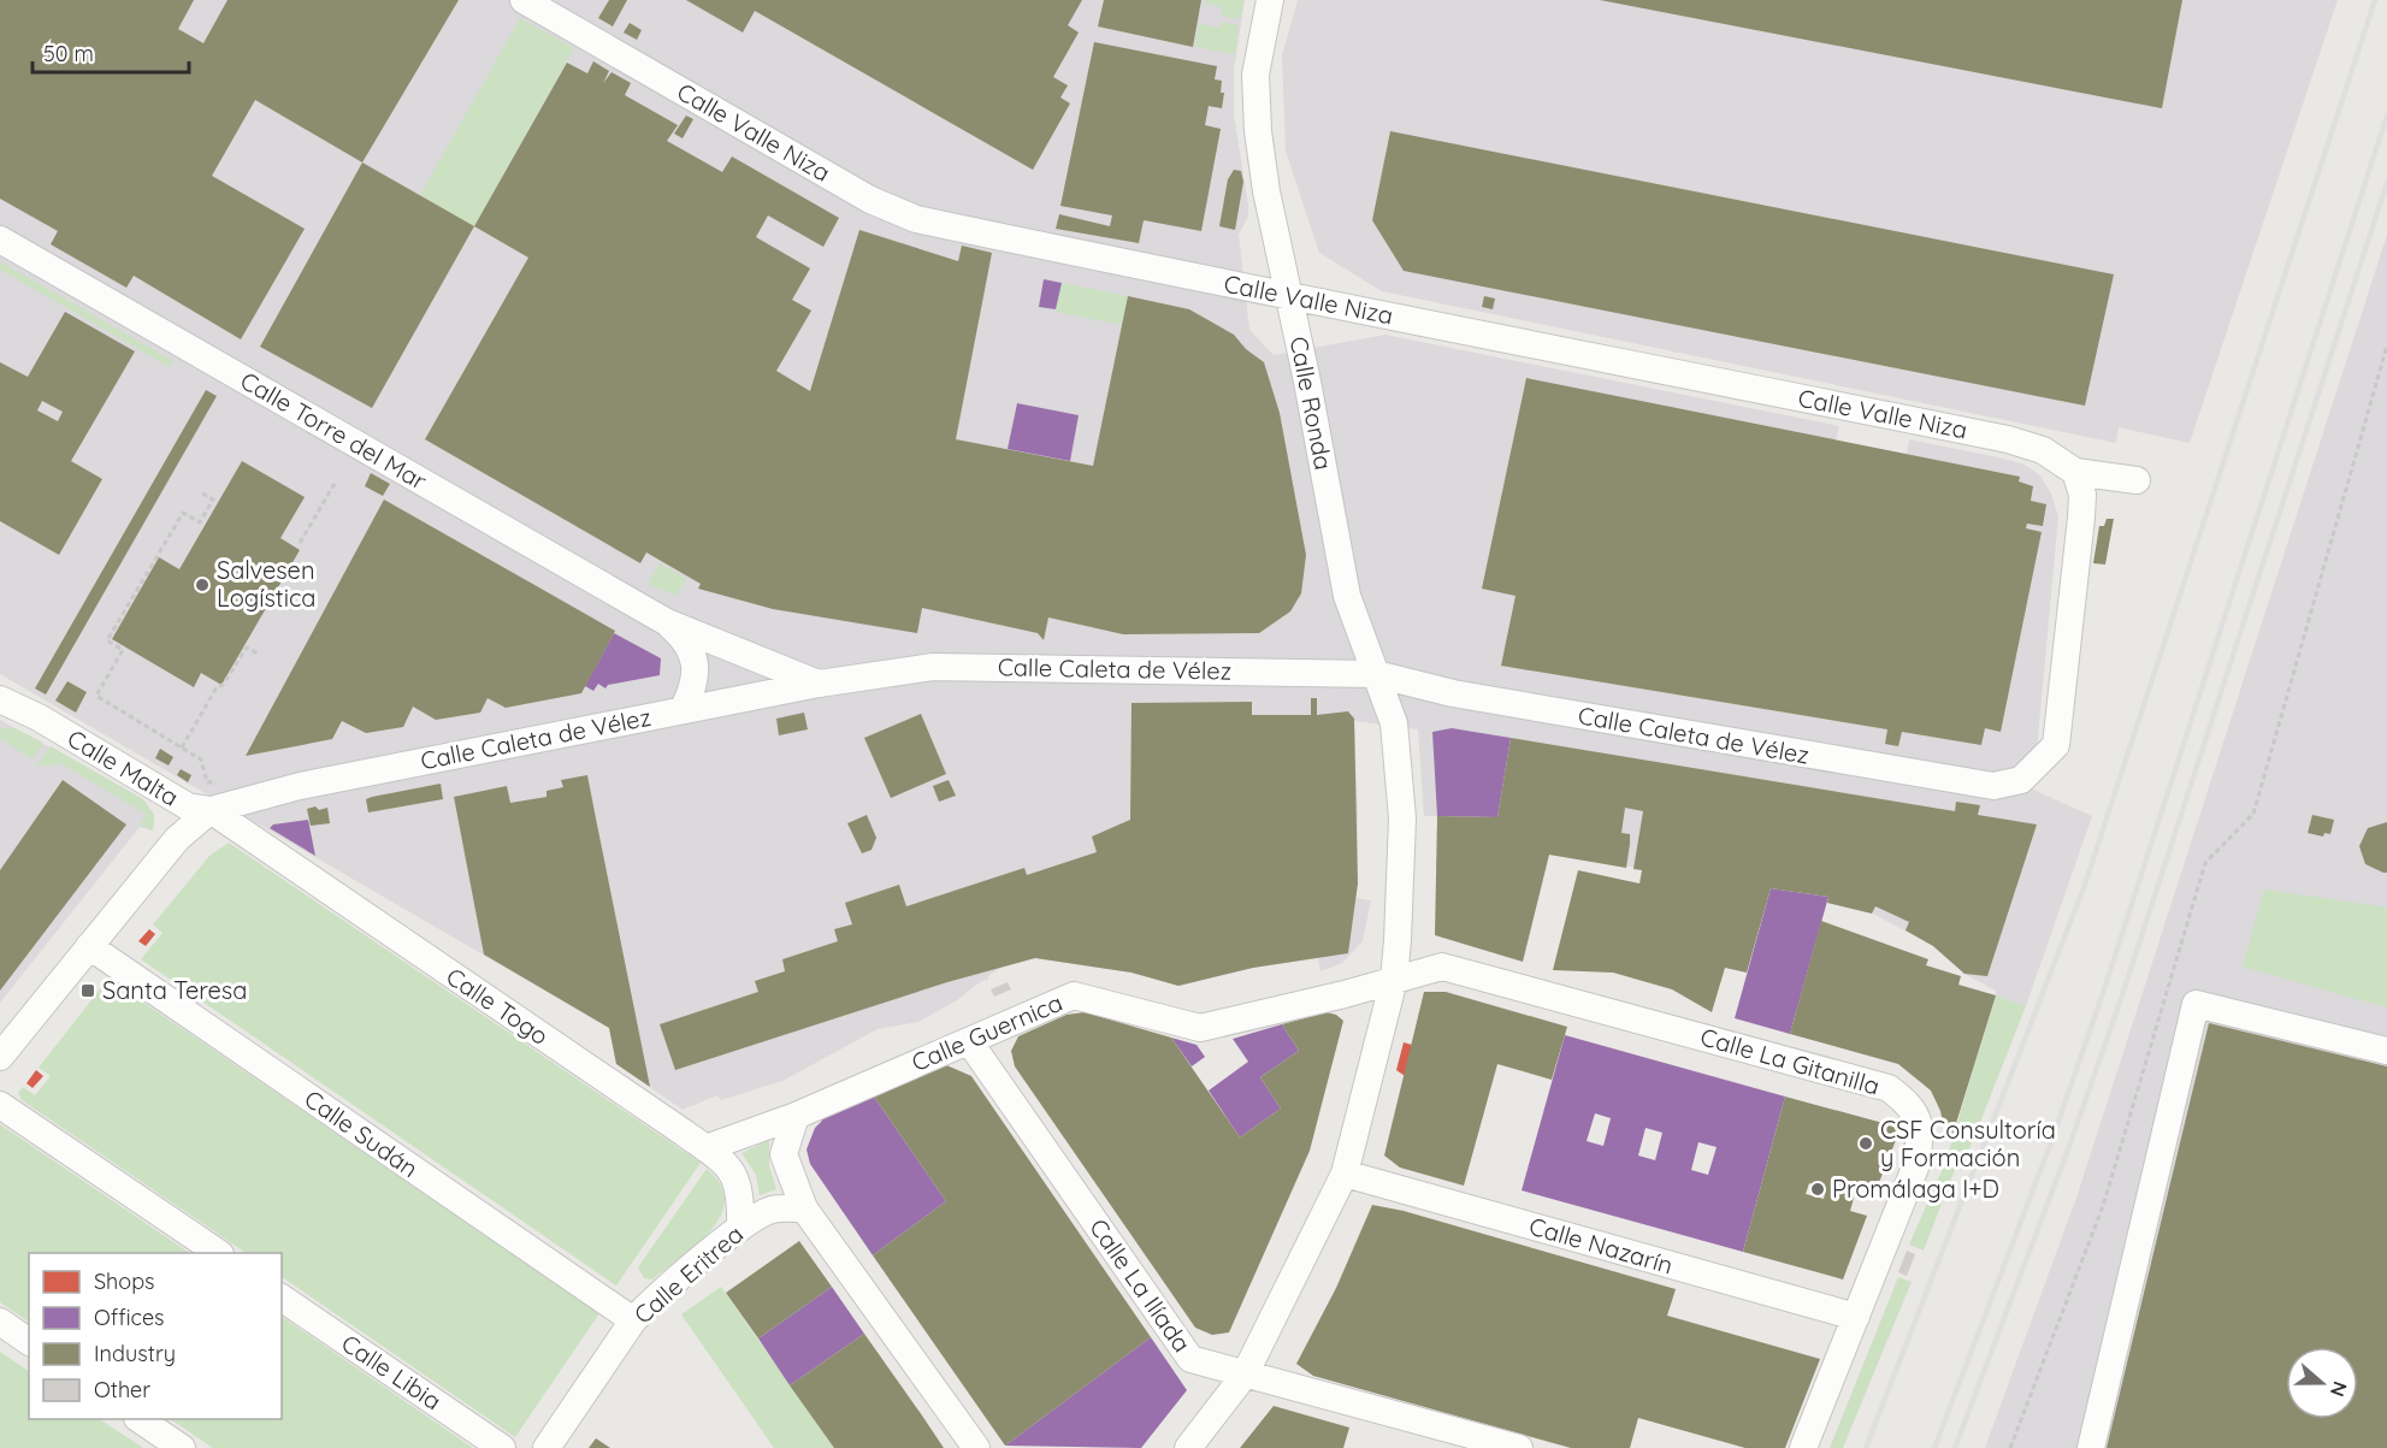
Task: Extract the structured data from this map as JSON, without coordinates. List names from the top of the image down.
{
  "streets": {
    "street": [
      "Calle Valle Niza",
      "Calle Ronda",
      "Calle Torre del Mar",
      "Calle Caleta de Vélez",
      "Calle Malta",
      "Calle Togo",
      "Calle Guernica",
      "Calle La Gitanilla",
      "Calle Sudán",
      "Calle Nazarín",
      "Calle Eritrea",
      "Calle La Ilíada",
      "Calle Libia"
    ]
  },
  "crossings": [
    ["Calle Valle Niza", "Calle Ronda"],
    ["Calle Valle Niza", "Calle Caleta de Vélez"],
    ["Calle Ronda", "Calle Caleta de Vélez"],
    ["Calle Ronda", "Calle Guernica"],
    ["Calle Ronda", "Calle La Gitanilla"],
    ["Calle Ronda", "Calle Nazarín"],
    ["Calle Ronda", "Calle La Ilíada"],
    ["Calle Torre del Mar", "Calle Caleta de Vélez"],
    ["Calle Caleta de Vélez", "Calle Malta"],
    ["Calle Caleta de Vélez", "Calle Togo"],
    ["Calle Caleta de Vélez", "Calle Sudán"],
    ["Calle Malta", "Calle Togo"],
    ["Calle Togo", "Calle Guernica"],
    ["Calle Togo", "Calle Eritrea"],
    ["Calle Guernica", "Calle La Gitanilla"],
    ["Calle Guernica", "Calle La Ilíada"],
    ["Calle La Gitanilla", "Calle Nazarín"],
    ["Calle Sudán", "Calle Eritrea"]
  ],
  "places": {
    "other": ["Salvesen Logística", "CSF Consultoría y Formación", "Promálaga I+D"],
    "transit": ["Santa Teresa"]
  },
  "legend": [
    "Shops",
    "Offices",
    "Industry",
    "Other"
  ],
  "scale_bar": "50 m",
  "north": "right"
}
